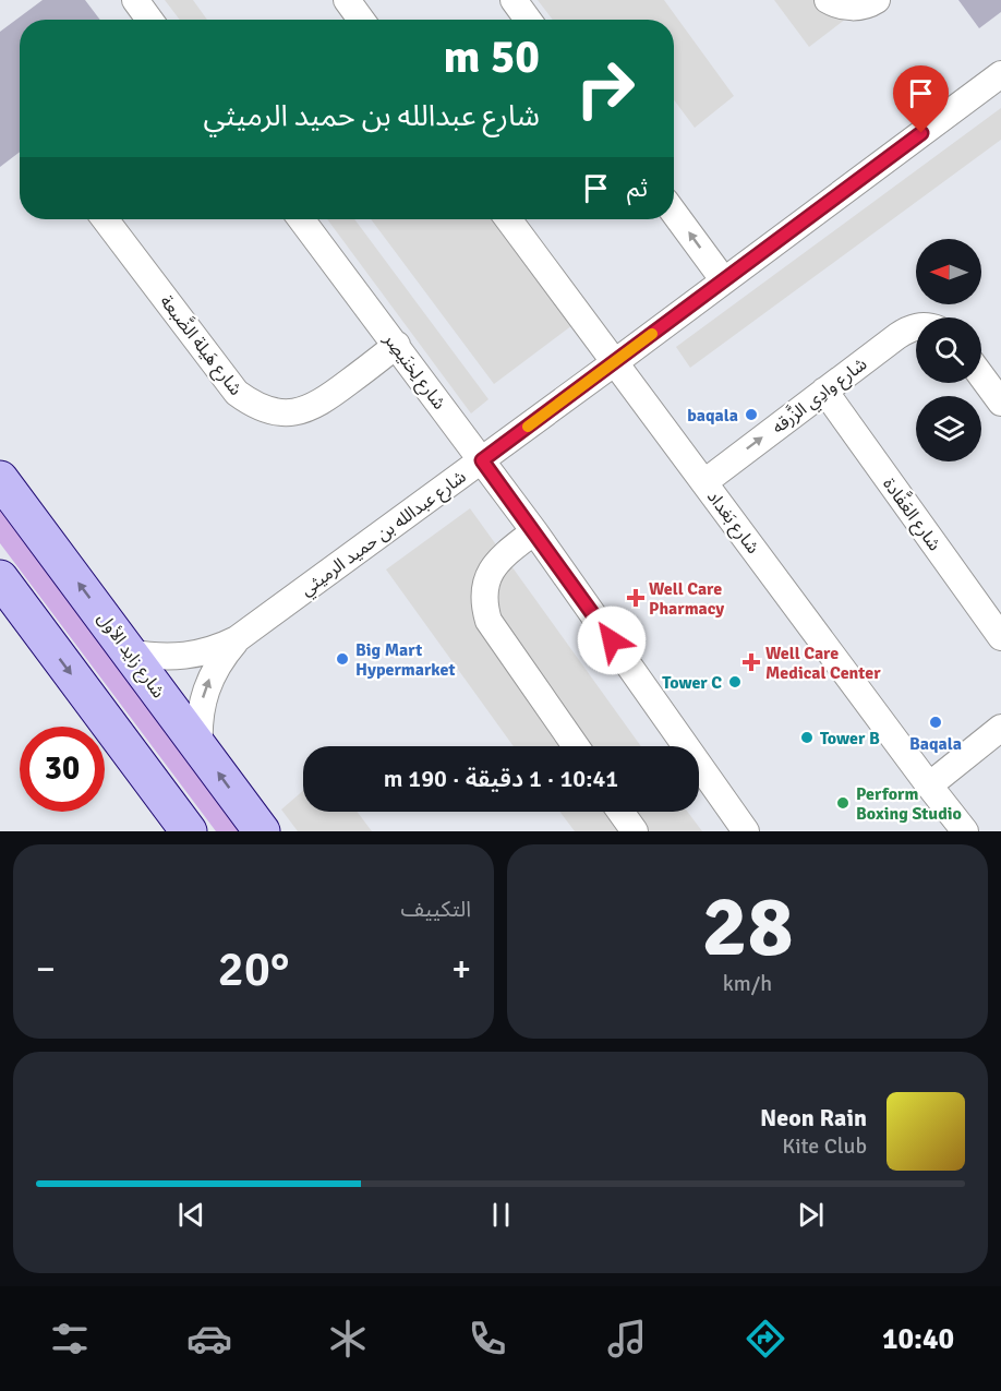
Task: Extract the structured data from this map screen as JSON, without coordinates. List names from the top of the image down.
{
  "streets": {
    "main road": ["شارع زايد الأول"],
    "street": [
      "شارع هَيلة الضَّبعة",
      "شارع لِخنَيصِر",
      "شارع وادِي الزَّرقه",
      "شارع العَفَّادة",
      "شارع بَغداد",
      "شارع عبدالله بن حميد الرميثي"
    ]
  },
  "crossings": [
    ["شارع هَيلة الضَّبعة", "شارع لِخنَيصِر"],
    ["شارع لِخنَيصِر", "شارع عبدالله بن حميد الرميثي"],
    ["شارع وادِي الزَّرقه", "شارع العَفَّادة"],
    ["شارع وادِي الزَّرقه", "شارع بَغداد"],
    ["شارع بَغداد", "شارع عبدالله بن حميد الرميثي"],
    ["شارع عبدالله بن حميد الرميثي", "شارع زايد الأول"]
  ],
  "one_way": ["شارع وادِي الزَّرقه"],
  "places": {
    "other": [
      "baqala",
      "Big Mart Hypermarket",
      "Tower C",
      "Baqala",
      "Tower B",
      "Perform Boxing Studio"
    ],
    "health": ["Well Care Pharmacy", "Well Care Medical Center"]
  },
  "north": "left",
  "page": {
    "turn": ["50 m", "شارع عبدالله بن حميد الرميثي"],
    "then": "ثم",
    "limit": "30",
    "trip": "10:41 · 1 دقيقة · 190 m",
    "tile": [
      ["28", "km/h"],
      "التكييف"
    ],
    "heat": ["−", "20°", "+"],
    "song": ["Neon Rain", "Kite Club"],
    "tabs": "10:40"
  }
}
